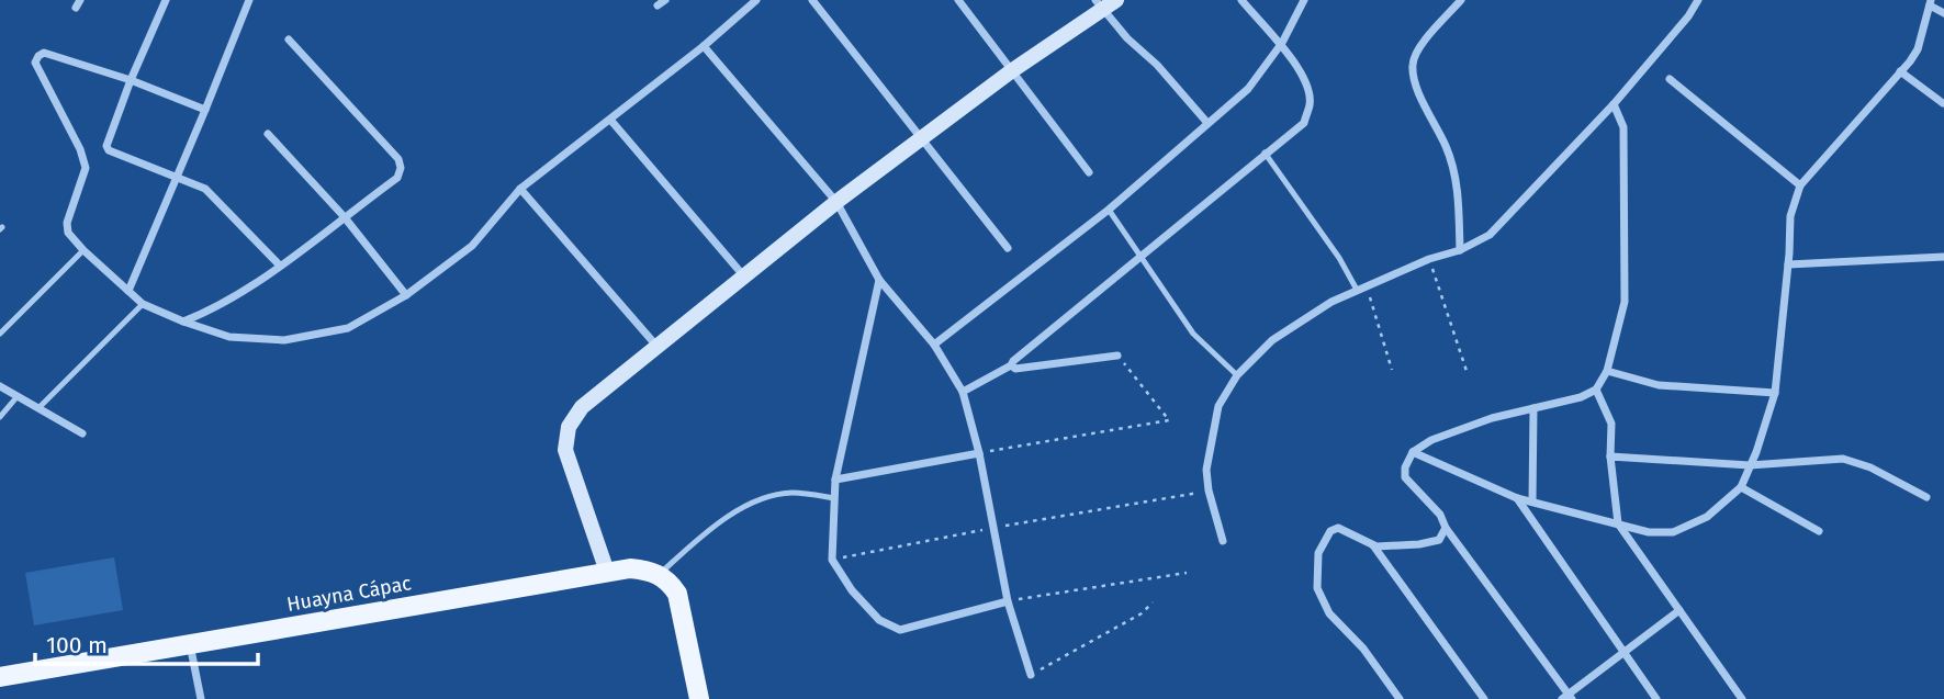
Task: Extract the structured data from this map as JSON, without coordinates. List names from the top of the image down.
{
  "streets": {
    "main road": ["Huayna Cápac"]
  },
  "scale_bar": "100 m"
}
